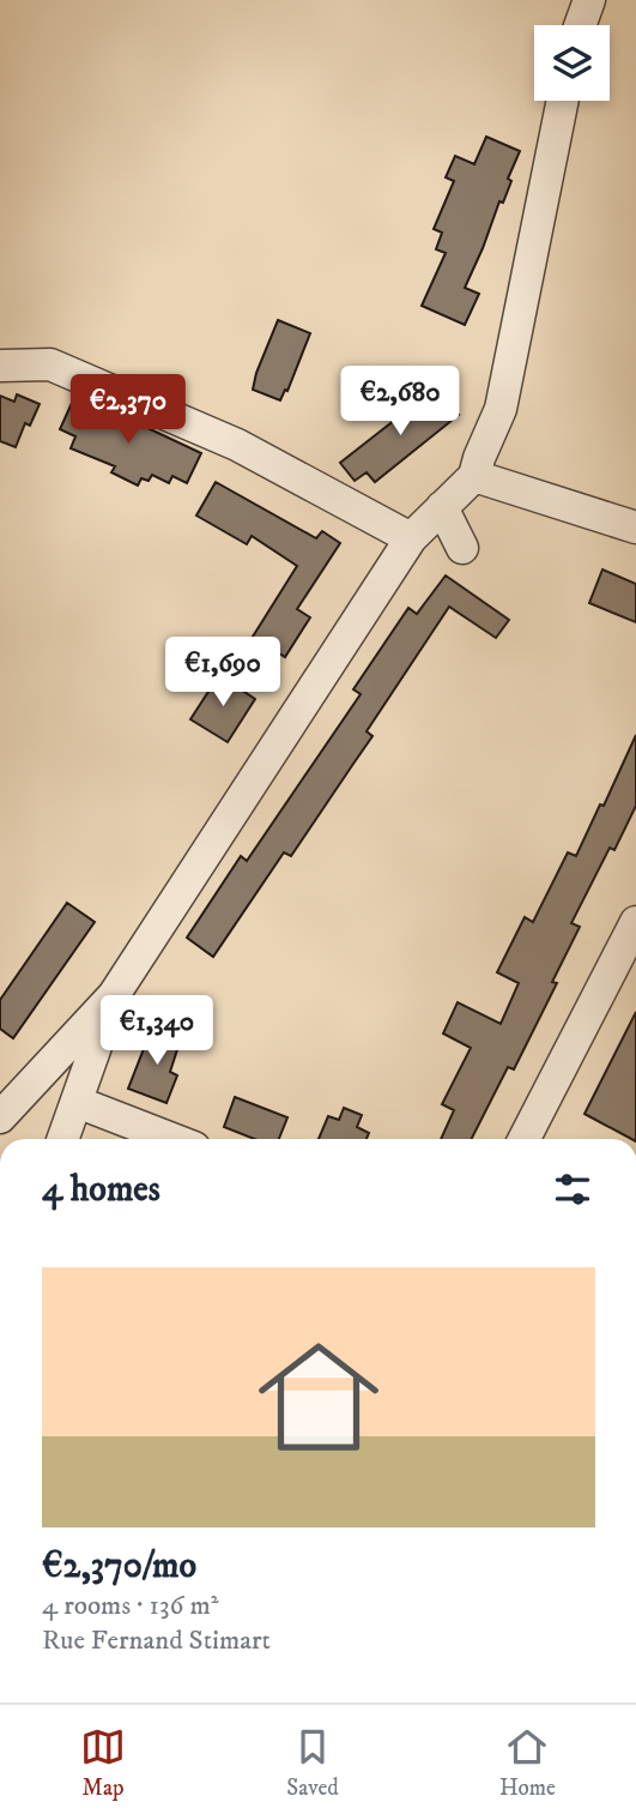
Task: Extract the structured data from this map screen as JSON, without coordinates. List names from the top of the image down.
{
  "page": {
    "price": [
      "€2,680",
      "€2,370",
      "€1,690",
      "€1,340"
    ],
    "heading": "4 homes",
    "list": [
      {
        "name": "€2,370/mo",
        "note": "4 rooms · 136 m² · Rue Fernand Stimart"
      }
    ],
    "tabs": ["Map", "Saved", "Home"]
  }
}
